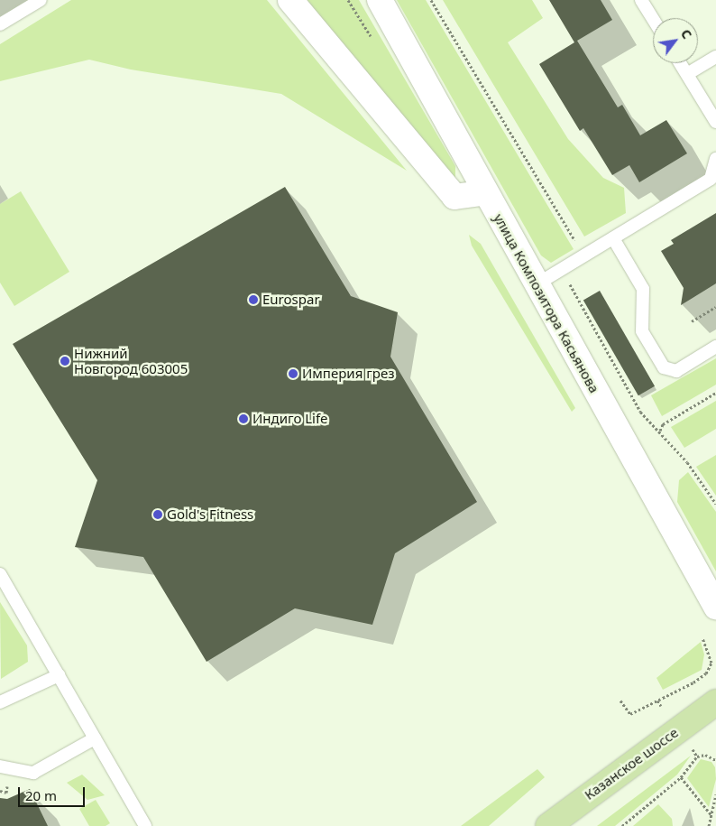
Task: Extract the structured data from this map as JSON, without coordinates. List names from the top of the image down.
{
  "streets": {
    "main road": ["Казанское шоссе"],
    "street": ["улица Композитора Касьянова"]
  },
  "places": [
    "Eurospar",
    "Нижний Новгород 603005",
    "Империя грез",
    "Индиго Life",
    "Gold's Fitness"
  ],
  "scale_bar": "20 m",
  "north": "top right"
}
